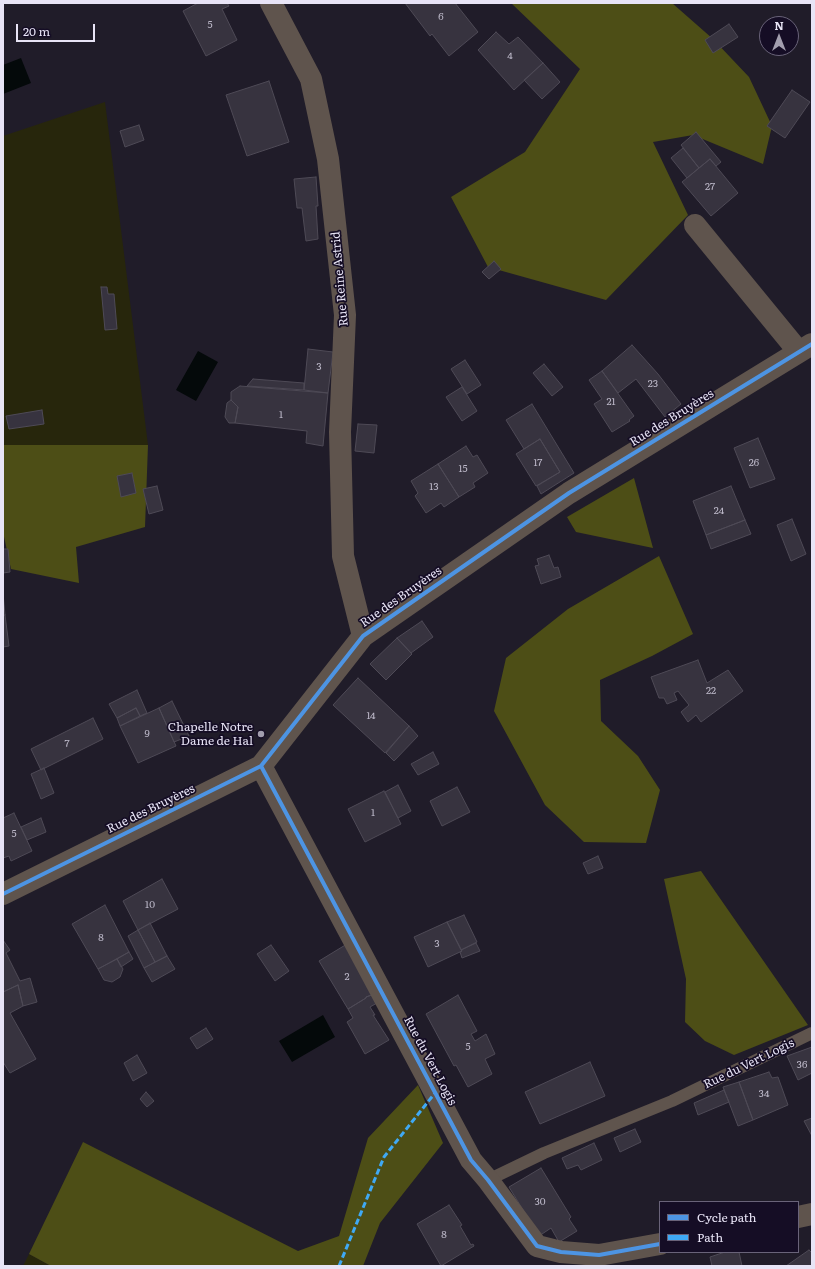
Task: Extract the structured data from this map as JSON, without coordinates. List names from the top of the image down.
{
  "streets": {
    "street": ["Rue Reine Astrid", "Rue des Bruyères", "Rue du Vert Logis"]
  },
  "crossings": [
    ["Rue Reine Astrid", "Rue des Bruyères"],
    ["Rue des Bruyères", "Rue du Vert Logis"]
  ],
  "places": ["Chapelle Notre Dame de Hal"],
  "house_numbers": [
    "6",
    "5",
    "4",
    "27",
    "3",
    "23",
    "21",
    "1",
    "17",
    "26",
    "15",
    "13",
    "24",
    "22",
    "14",
    "9",
    "7",
    "1",
    "5",
    "10",
    "8",
    "3",
    "2",
    "5",
    "36",
    "34",
    "30",
    "8"
  ],
  "legend": ["Cycle path", "Path"],
  "scale_bar": "20 m",
  "north": "top"
}
